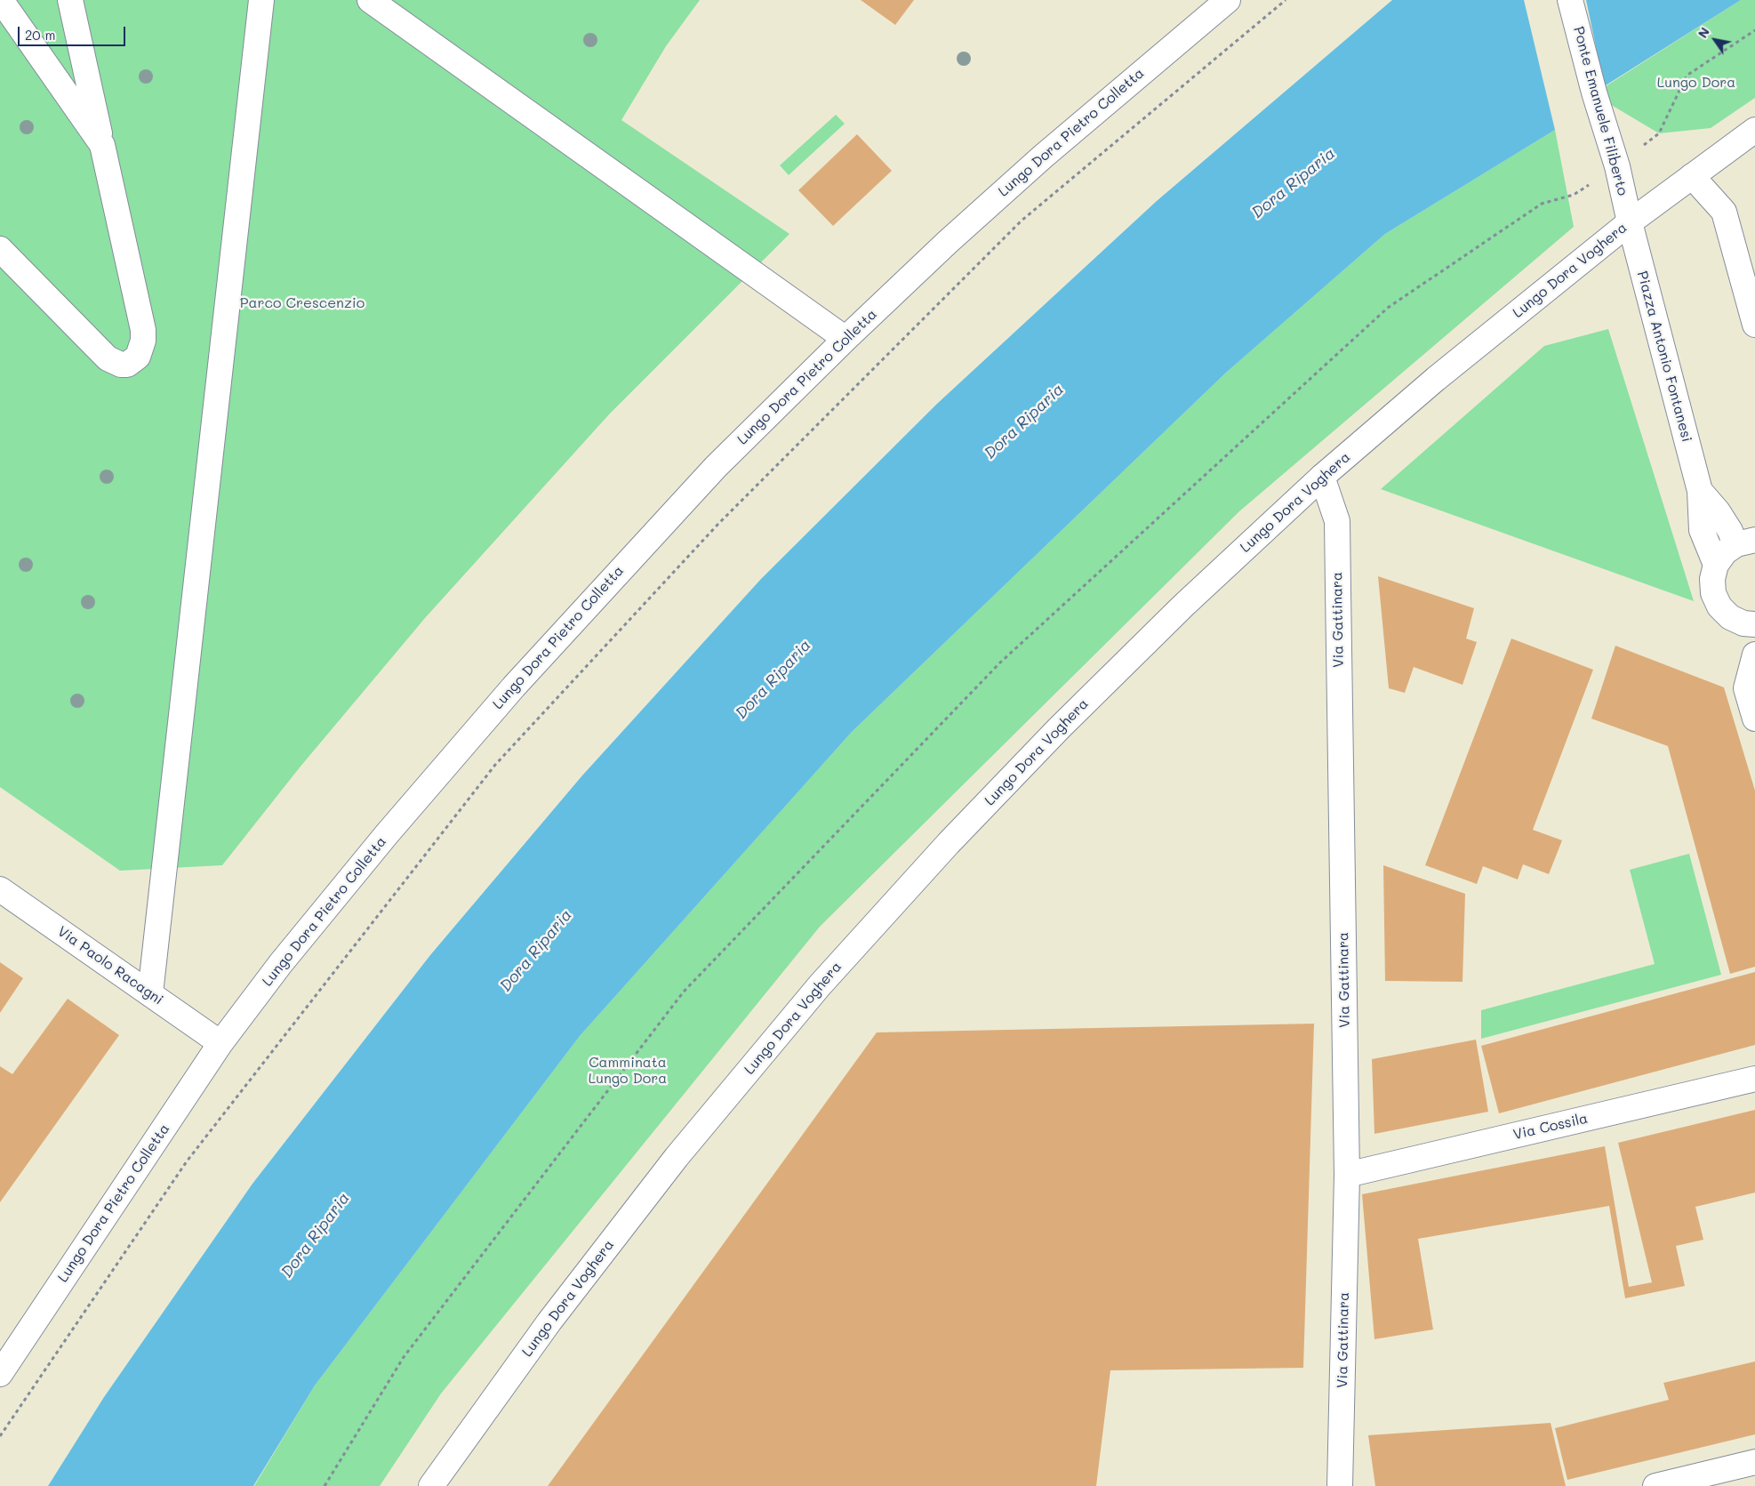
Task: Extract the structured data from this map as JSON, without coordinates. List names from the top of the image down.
{
  "streets": {
    "street": [
      "Ponte Emanuele Filiberto",
      "Lungo Dora Pietro Colletta",
      "Lungo Dora Voghera",
      "Piazza Antonio Fontanesi",
      "Via Gattinara",
      "Via Paolo Racagni",
      "Via Cossila"
    ]
  },
  "crossings": [
    ["Ponte Emanuele Filiberto", "Lungo Dora Voghera"],
    ["Ponte Emanuele Filiberto", "Piazza Antonio Fontanesi"],
    ["Lungo Dora Pietro Colletta", "Via Paolo Racagni"],
    ["Lungo Dora Voghera", "Piazza Antonio Fontanesi"],
    ["Lungo Dora Voghera", "Via Gattinara"],
    ["Via Gattinara", "Via Cossila"]
  ],
  "water": ["Dora Riparia"],
  "parks": ["Lungo Dora", "Parco Crescenzio", "Camminata Lungo Dora"],
  "scale_bar": "20 m",
  "north": "top left"
}
